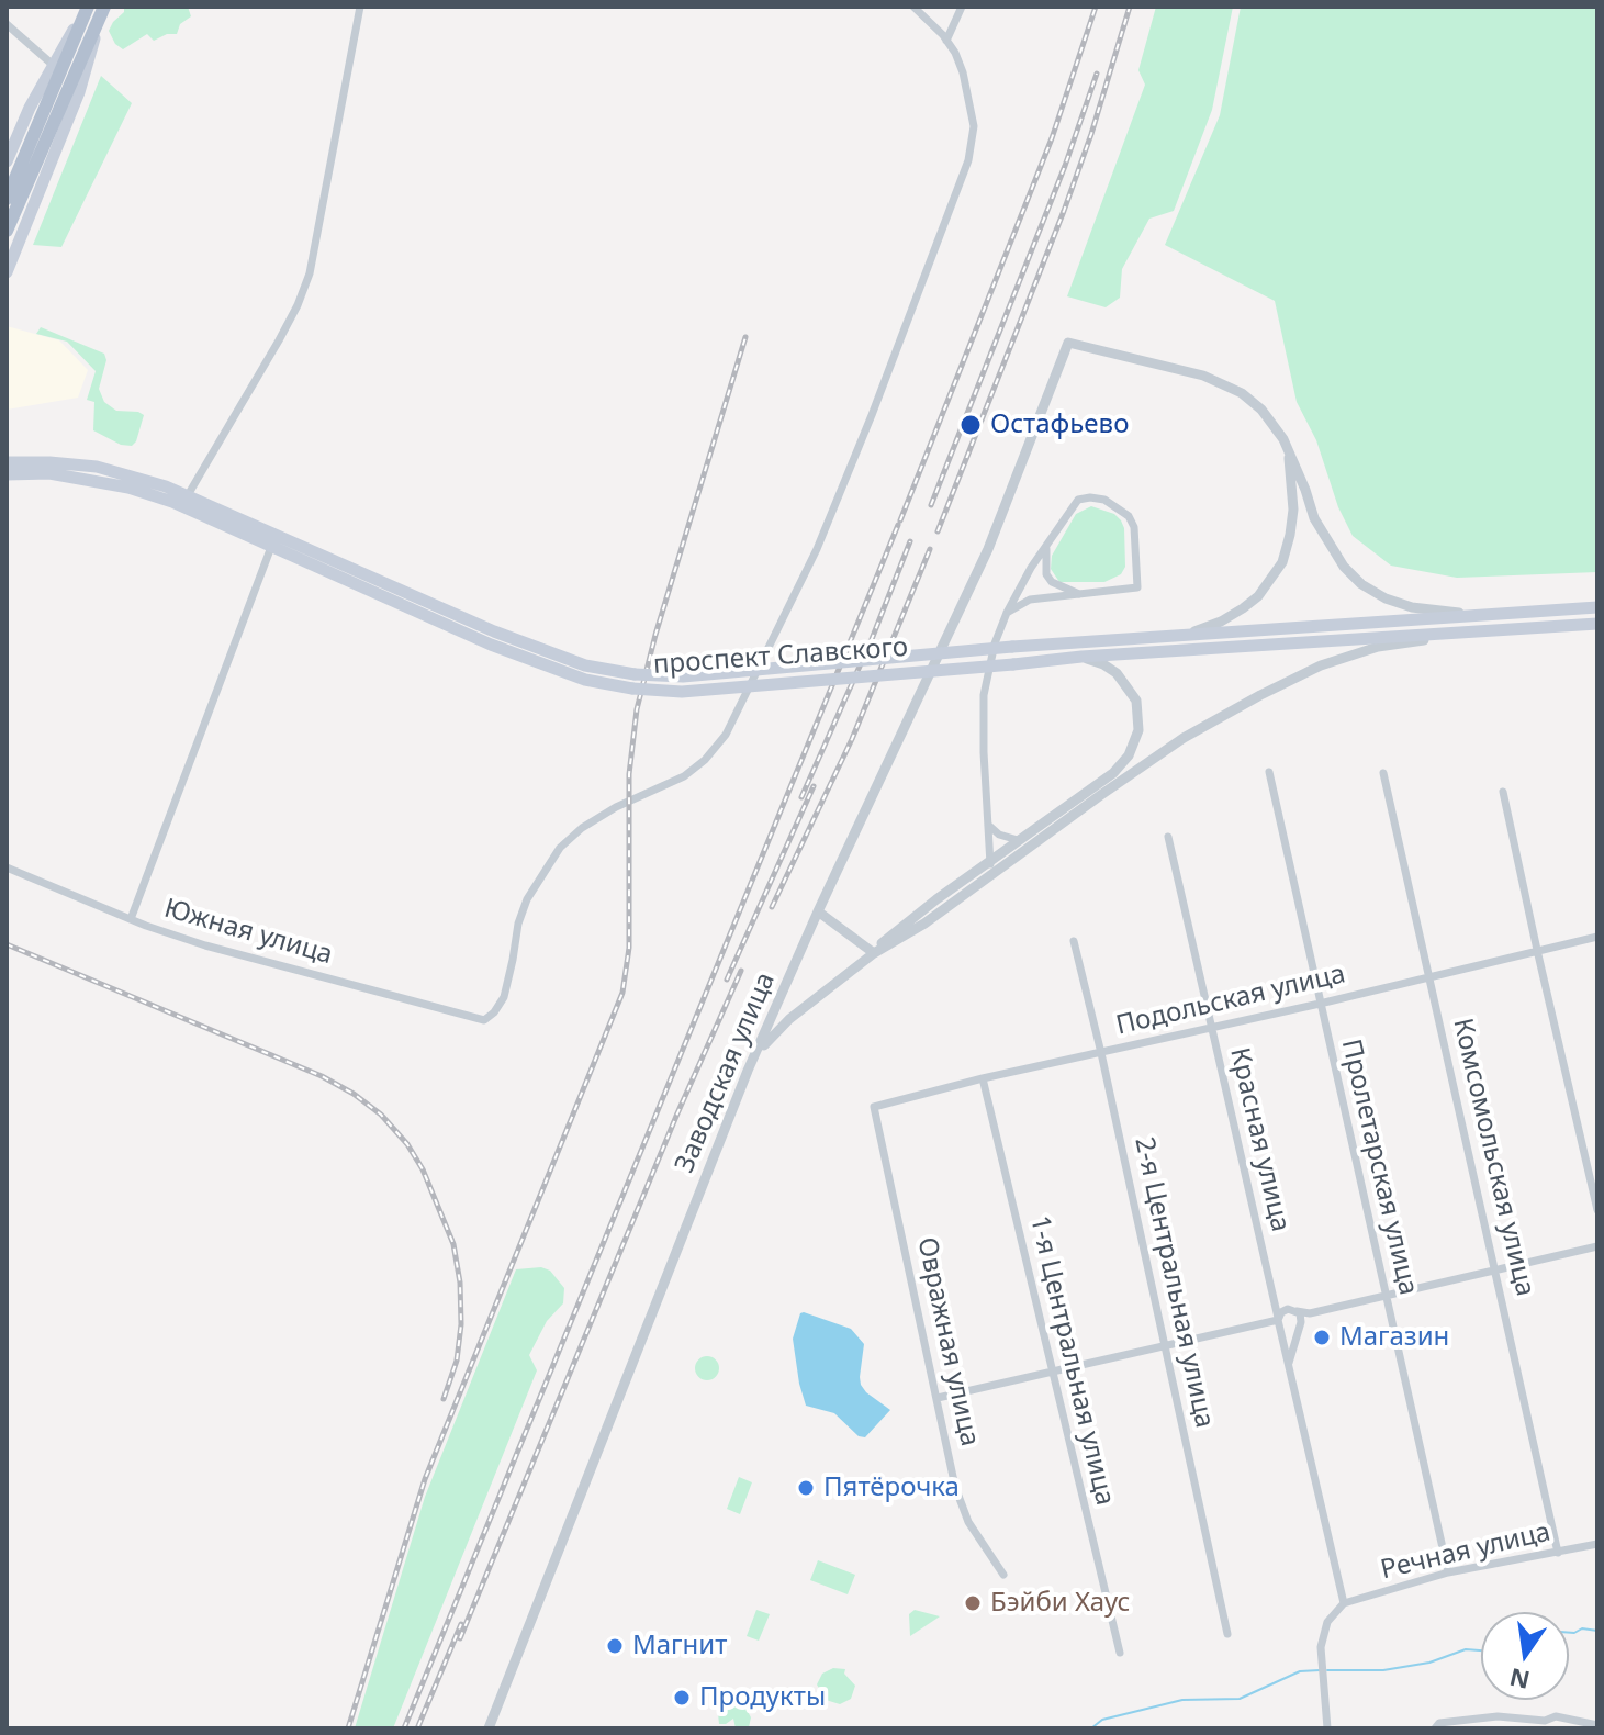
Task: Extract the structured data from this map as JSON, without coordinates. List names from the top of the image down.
{
  "streets": {
    "main road": ["проспект Славского"],
    "street": [
      "Южная улица",
      "Подольская улица",
      "Заводская улица",
      "Красная улица",
      "Комсомольская улица",
      "Пролетарская улица",
      "2-я Центральная улица",
      "Овражная улица",
      "1-я Центральная улица",
      "Речная улица"
    ]
  },
  "crossings": [
    ["Подольская улица", "Красная улица"],
    ["Подольская улица", "Комсомольская улица"],
    ["Подольская улица", "Пролетарская улица"],
    ["Подольская улица", "2-я Центральная улица"],
    ["Подольская улица", "Овражная улица"],
    ["Подольская улица", "1-я Центральная улица"],
    ["Красная улица", "Речная улица"],
    ["Комсомольская улица", "Речная улица"],
    ["Пролетарская улица", "Речная улица"]
  ],
  "places": [
    "Остафьево",
    "Магазин",
    "Пятёрочка",
    "Бэйби Хаус",
    "Магнит",
    "Продукты"
  ],
  "north": "bottom"
}
